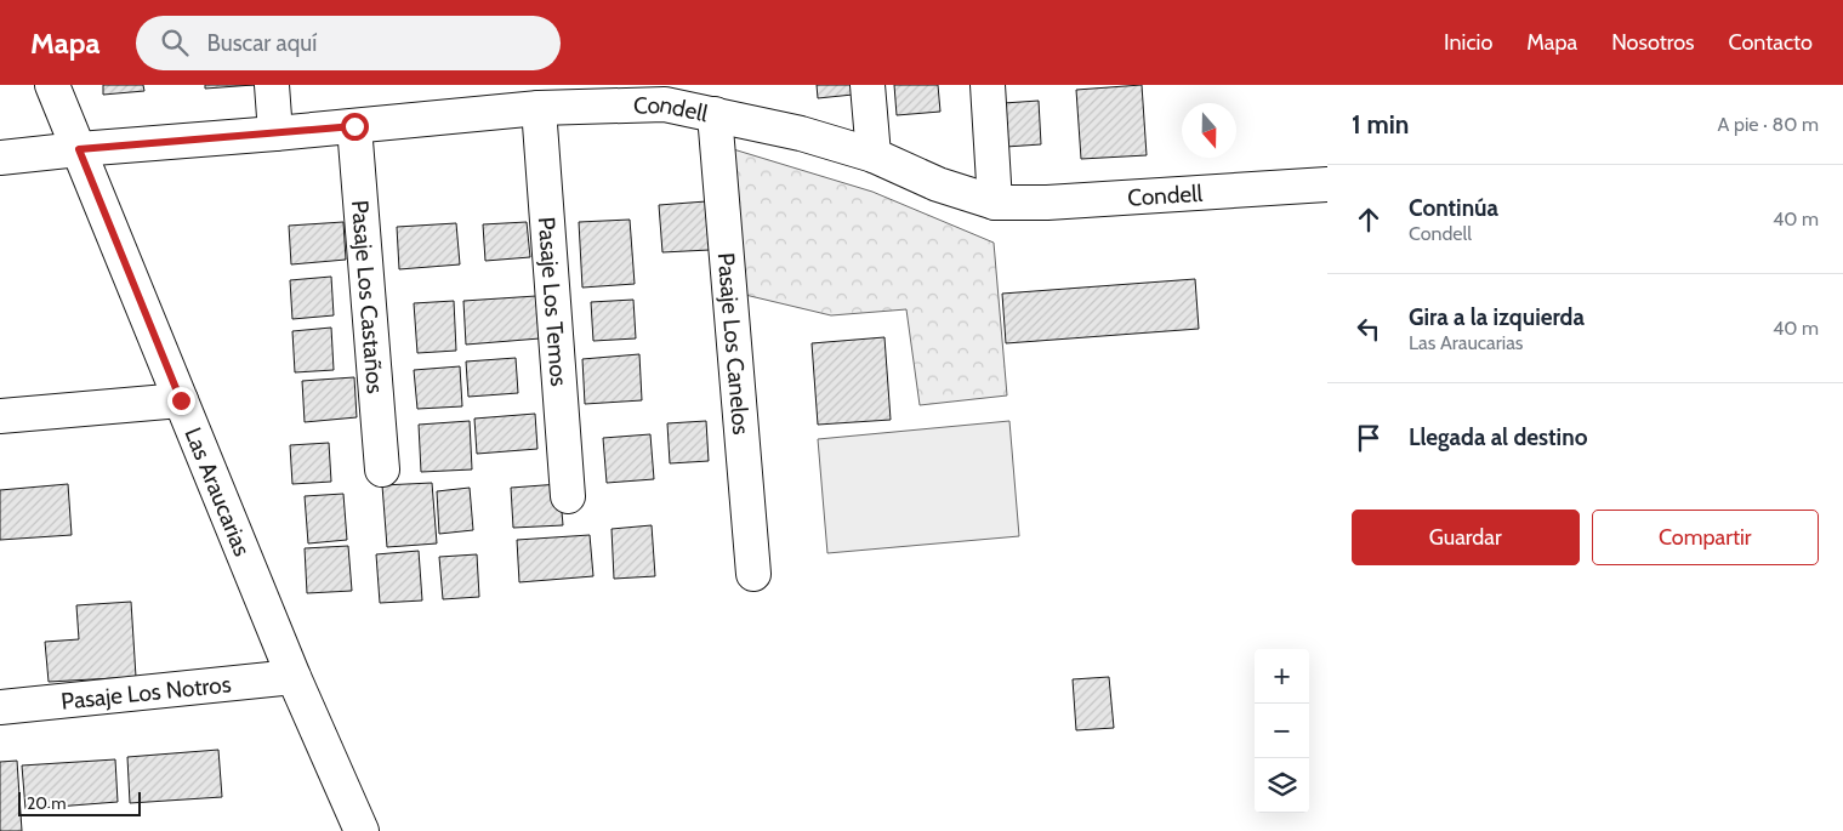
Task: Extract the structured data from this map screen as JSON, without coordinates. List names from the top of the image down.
{
  "streets": {
    "street": [
      "Condell",
      "Pasaje Los Castaños",
      "Pasaje Los Temos",
      "Pasaje Los Canelos",
      "Las Araucarias",
      "Pasaje Los Notros"
    ]
  },
  "crossings": [
    ["Condell", "Pasaje Los Castaños"],
    ["Condell", "Pasaje Los Temos"],
    ["Condell", "Pasaje Los Canelos"],
    ["Condell", "Las Araucarias"],
    ["Las Araucarias", "Pasaje Los Notros"]
  ],
  "scale_bar": "20 m",
  "north": "bottom",
  "page": {
    "header": "Mapa",
    "search": "Buscar aquí",
    "nav": [
      "Inicio",
      "Mapa",
      "Nosotros",
      "Contacto"
    ],
    "heading": ["1 min", "A pie · 80 m"],
    "list": [
      ["Continúa", "Condell", "40 m"],
      ["Gira a la izquierda", "Las Araucarias", "40 m"],
      "Llegada al destino"
    ],
    "buttons": ["Guardar", "Compartir"],
    "map_buttons": ["+", "−"],
    "scale": "20 m"
  }
}
